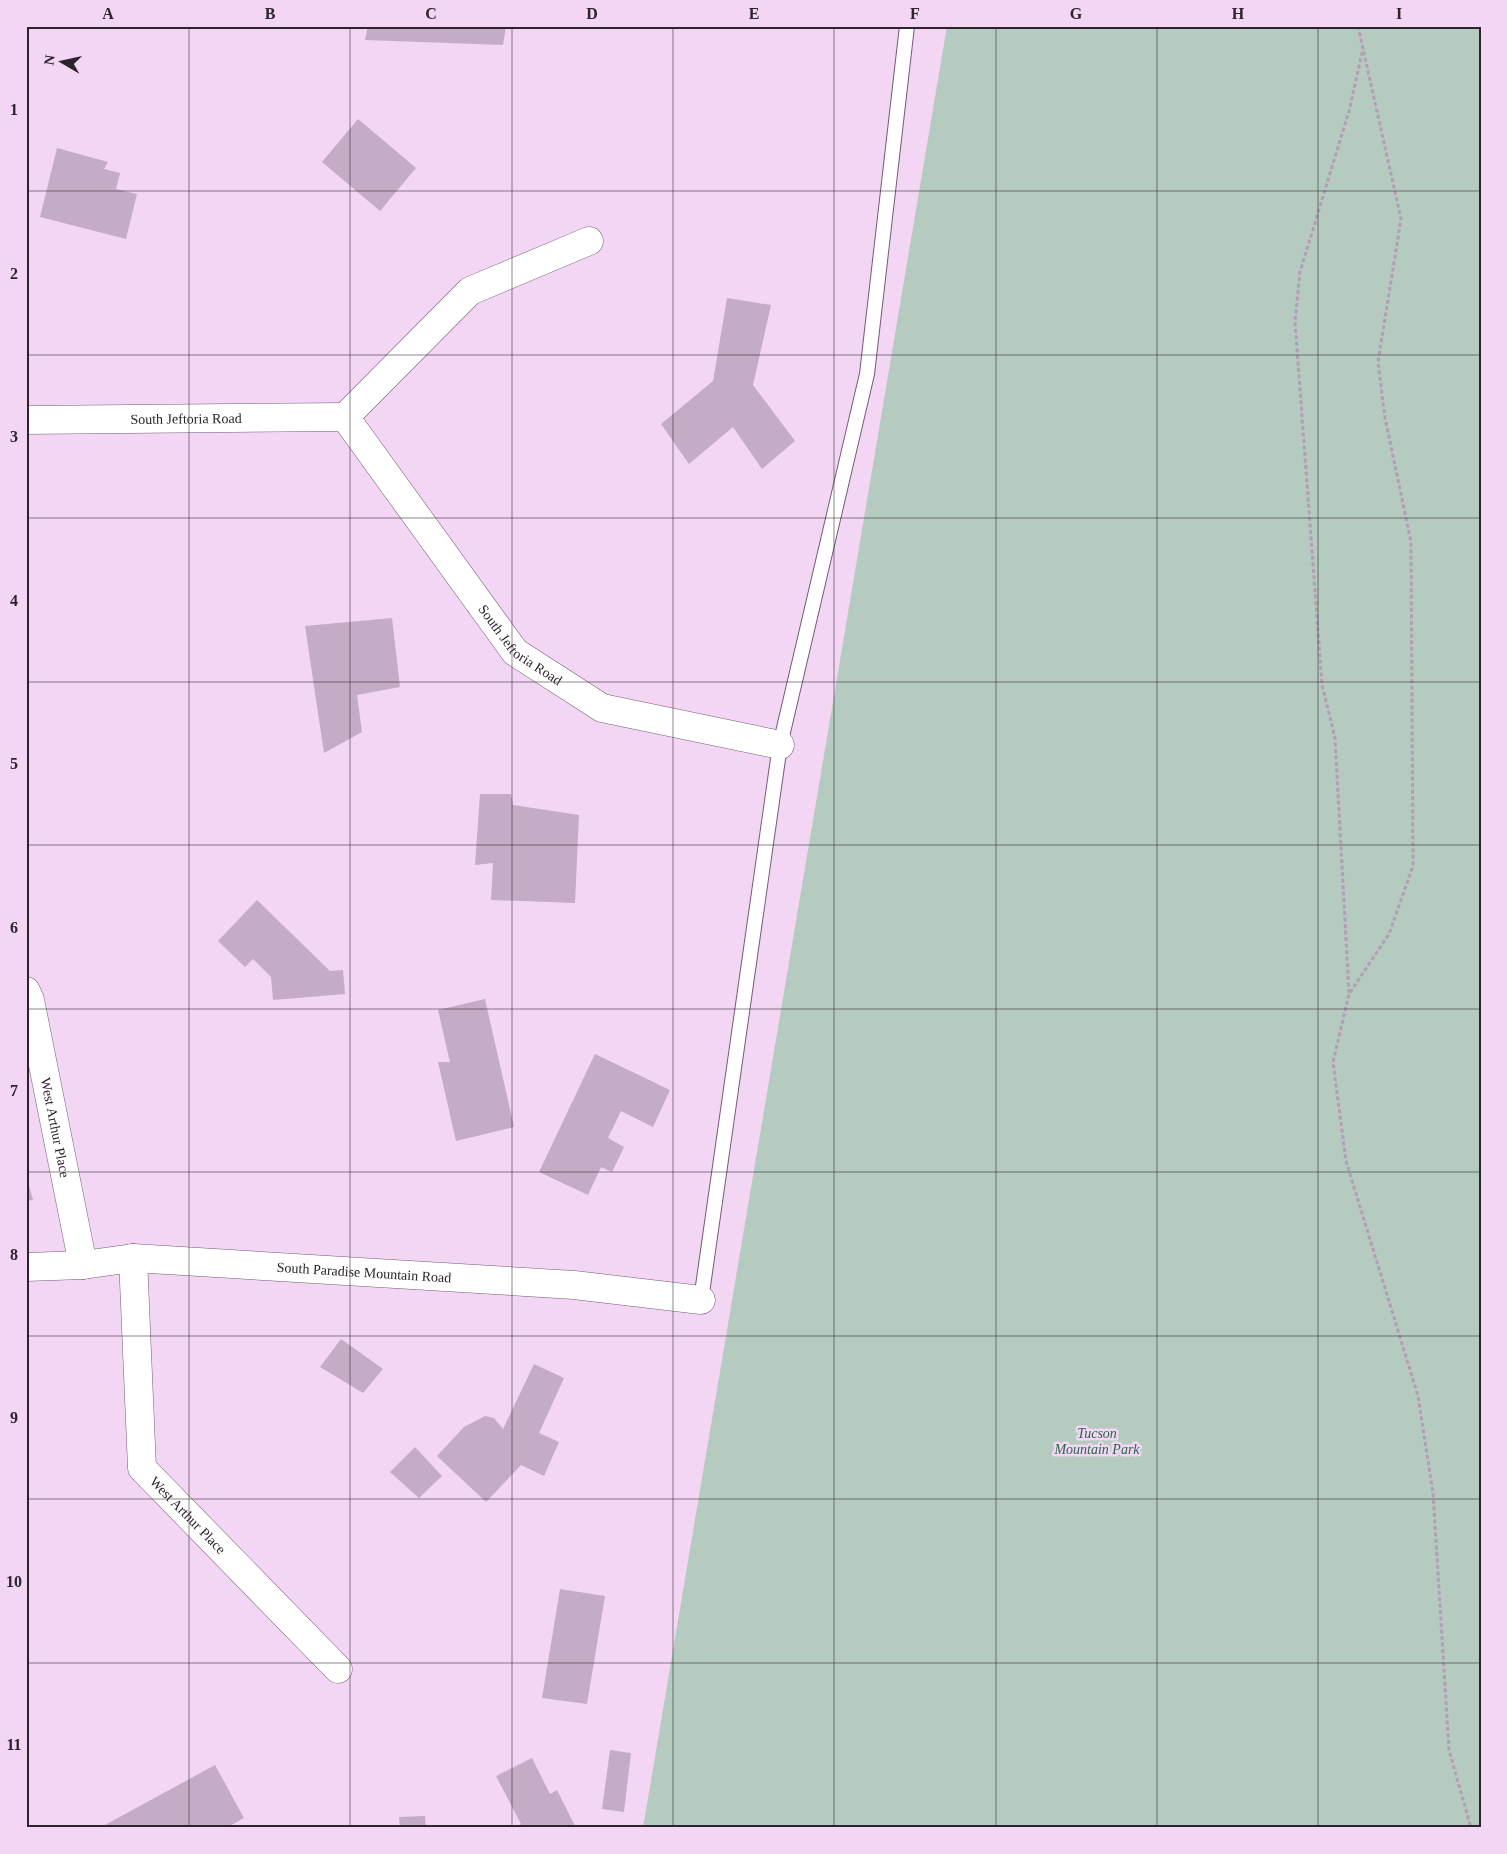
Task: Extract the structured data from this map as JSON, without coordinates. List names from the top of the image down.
{
  "streets": {
    "street": ["South Jeftoria Road", "West Arthur Place", "South Paradise Mountain Road"]
  },
  "crossings": [
    ["West Arthur Place", "South Paradise Mountain Road"]
  ],
  "parks": ["Tucson Mountain Park"],
  "north": "left",
  "grid": {
    "columns": [
      "A",
      "B",
      "C",
      "D",
      "E",
      "F",
      "G",
      "H",
      "I"
    ],
    "rows": [
      "1",
      "2",
      "3",
      "4",
      "5",
      "6",
      "7",
      "8",
      "9",
      "10",
      "11"
    ]
  }
}
